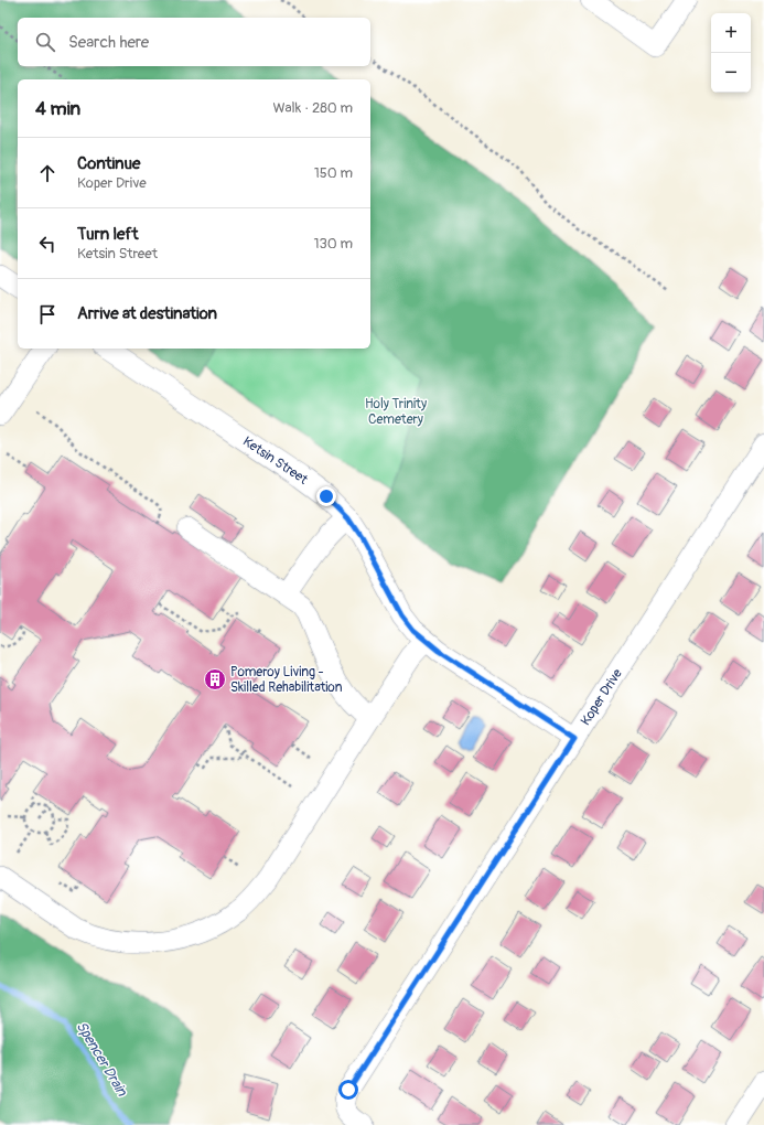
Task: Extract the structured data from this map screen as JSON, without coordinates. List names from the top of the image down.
{
  "streets": {
    "street": ["Ketsin Street", "Koper Drive"]
  },
  "crossings": [
    ["Ketsin Street", "Koper Drive"]
  ],
  "water": ["Spencer Drain"],
  "parks": ["Holy Trinity Cemetery"],
  "places": {
    "building": ["Pomeroy Living - Skilled Rehabilitation"]
  },
  "page": {
    "map_buttons": ["+", "−"],
    "search": "Search here",
    "heading": ["4 min", "Walk · 280 m"],
    "list": [
      ["Continue", "Koper Drive", "150 m"],
      ["Turn left", "Ketsin Street", "130 m"],
      "Arrive at destination"
    ]
  }
}
